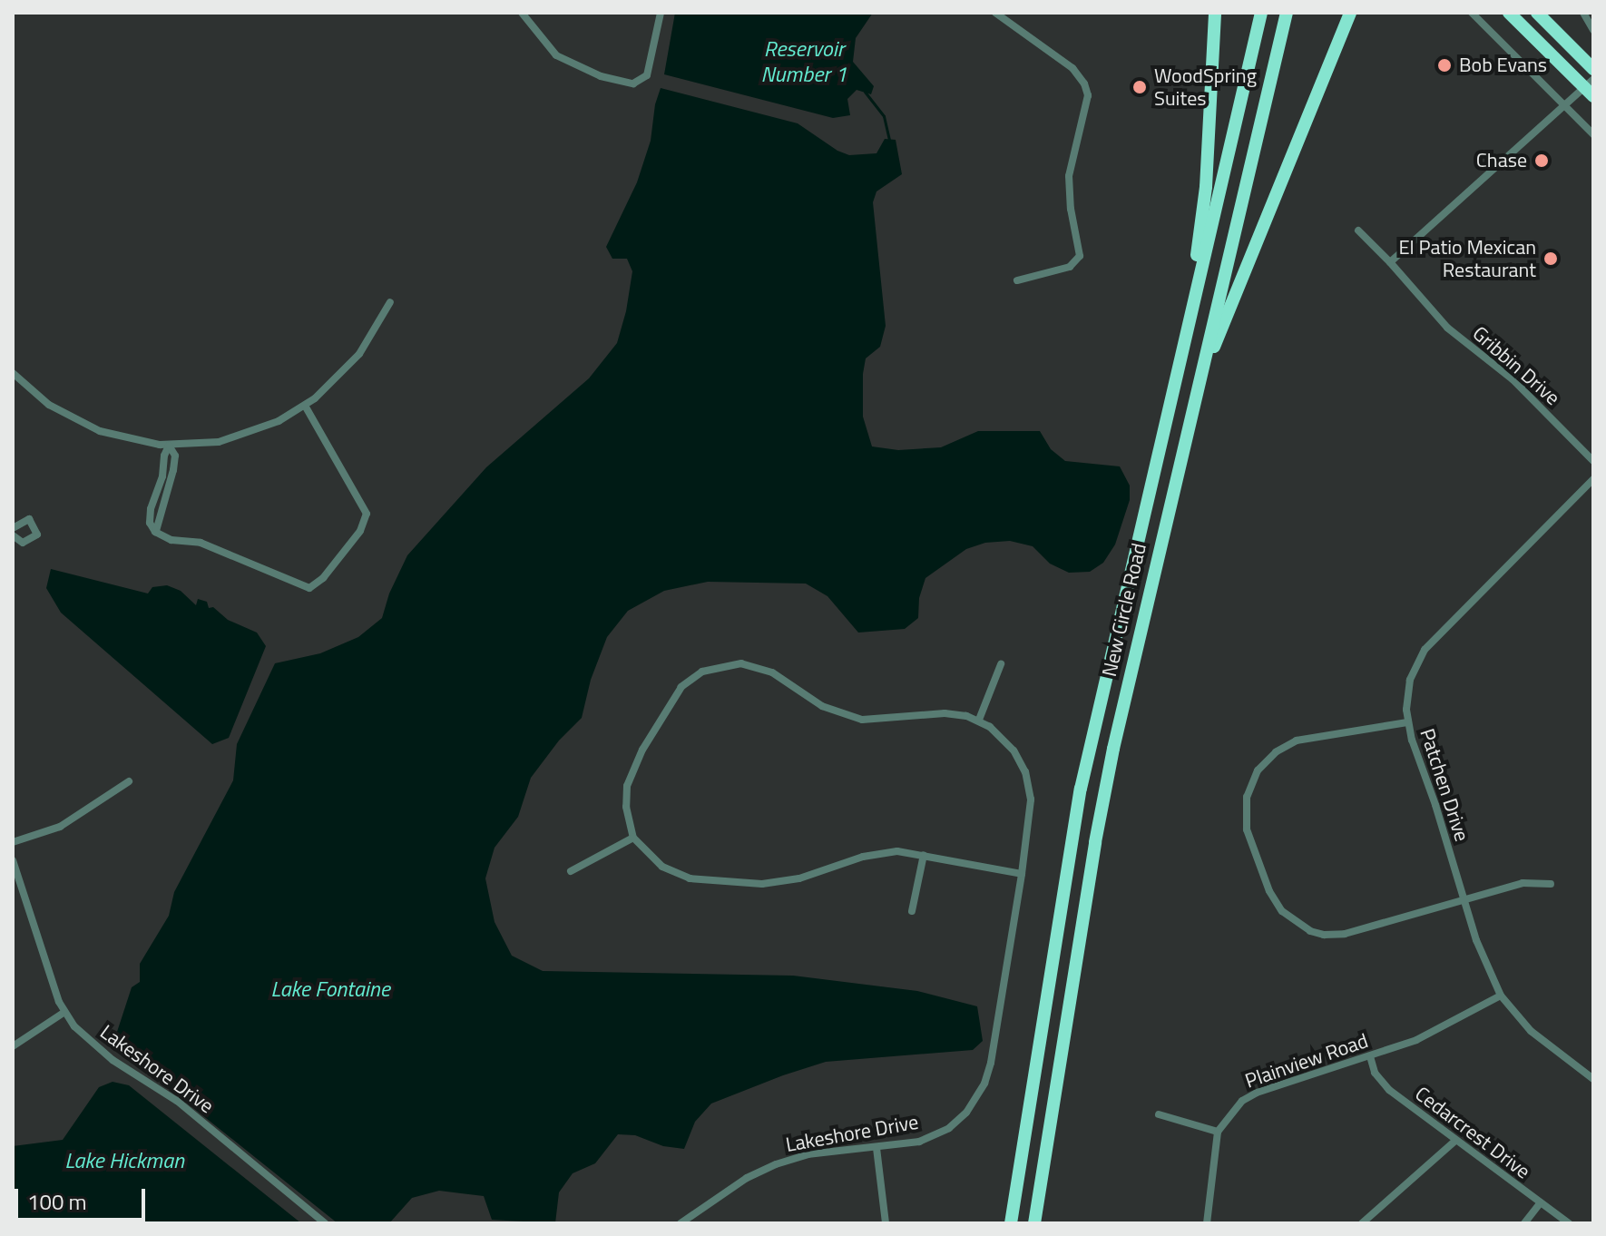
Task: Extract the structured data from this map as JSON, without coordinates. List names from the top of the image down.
{
  "streets": {
    "highway": ["New Circle Road"],
    "street": [
      "Gribbin Drive",
      "Patchen Drive",
      "Plainview Road",
      "Lakeshore Drive",
      "Cedarcrest Drive"
    ]
  },
  "crossings": [
    ["Patchen Drive", "Plainview Road"],
    ["Plainview Road", "Cedarcrest Drive"]
  ],
  "water": ["Reservoir Number 1", "Lake Fontaine", "Lake Hickman"],
  "places": [
    "Bob Evans",
    "WoodSpring Suites",
    "Chase",
    "El Patio Mexican Restaurant"
  ],
  "scale_bar": "100 m"
}
